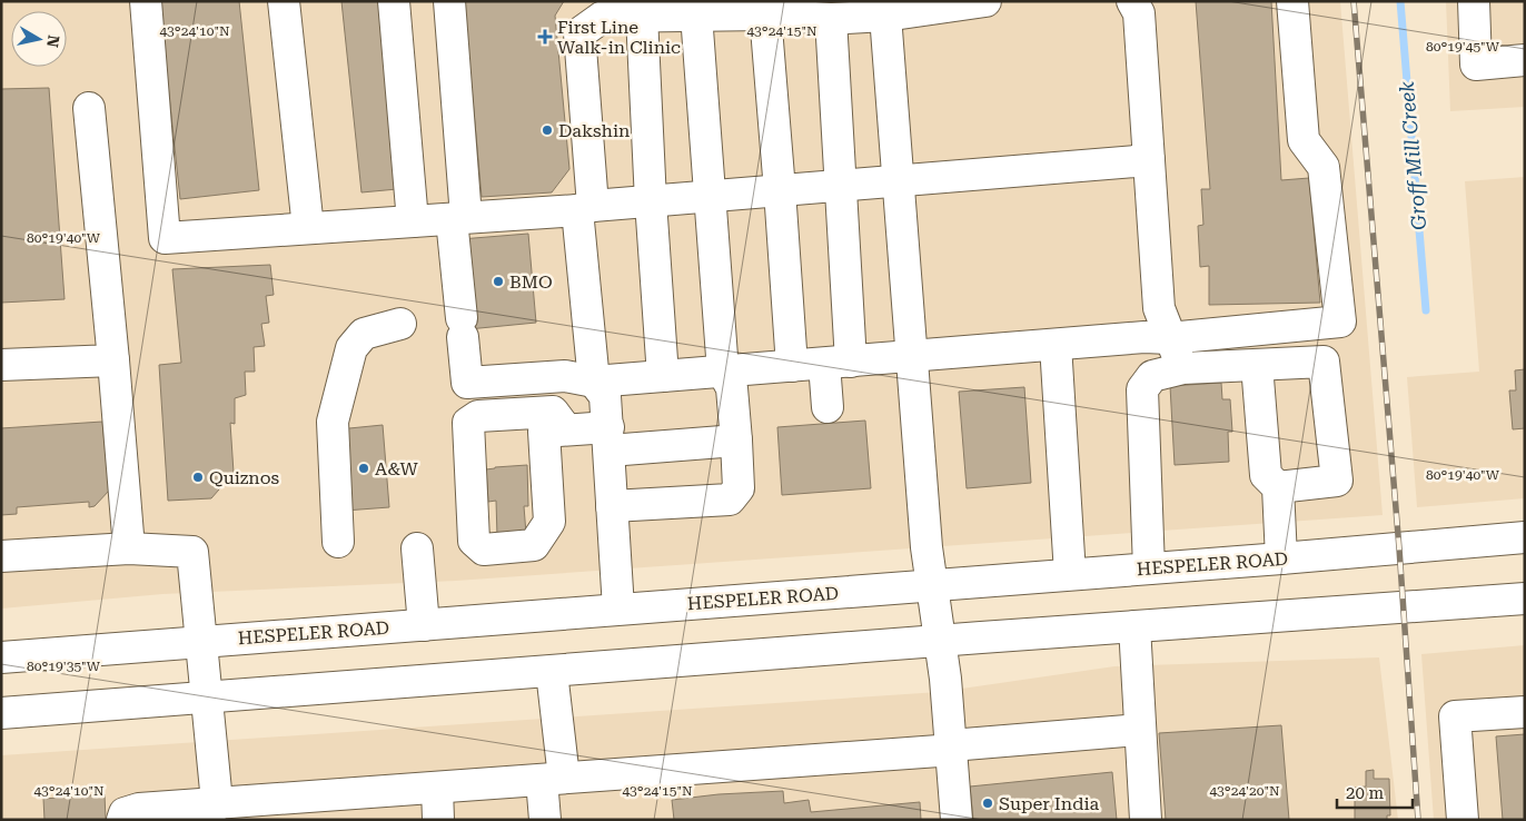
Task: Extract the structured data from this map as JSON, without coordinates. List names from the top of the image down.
{
  "streets": {
    "main road": ["HESPELER ROAD"]
  },
  "water": ["Groff Mill Creek"],
  "places": {
    "health": ["First Line Walk-in Clinic"],
    "other": [
      "Dakshin",
      "BMO",
      "A&W",
      "Quiznos",
      "Super India"
    ]
  },
  "scale_bar": "20 m",
  "north": "right",
  "coordinates": [
    "43°24'10\"N",
    "43°24'15\"N",
    "80°19'45\"W",
    "80°19'40\"W",
    "80°19'35\"W",
    "43°24'20\"N"
  ]
}
